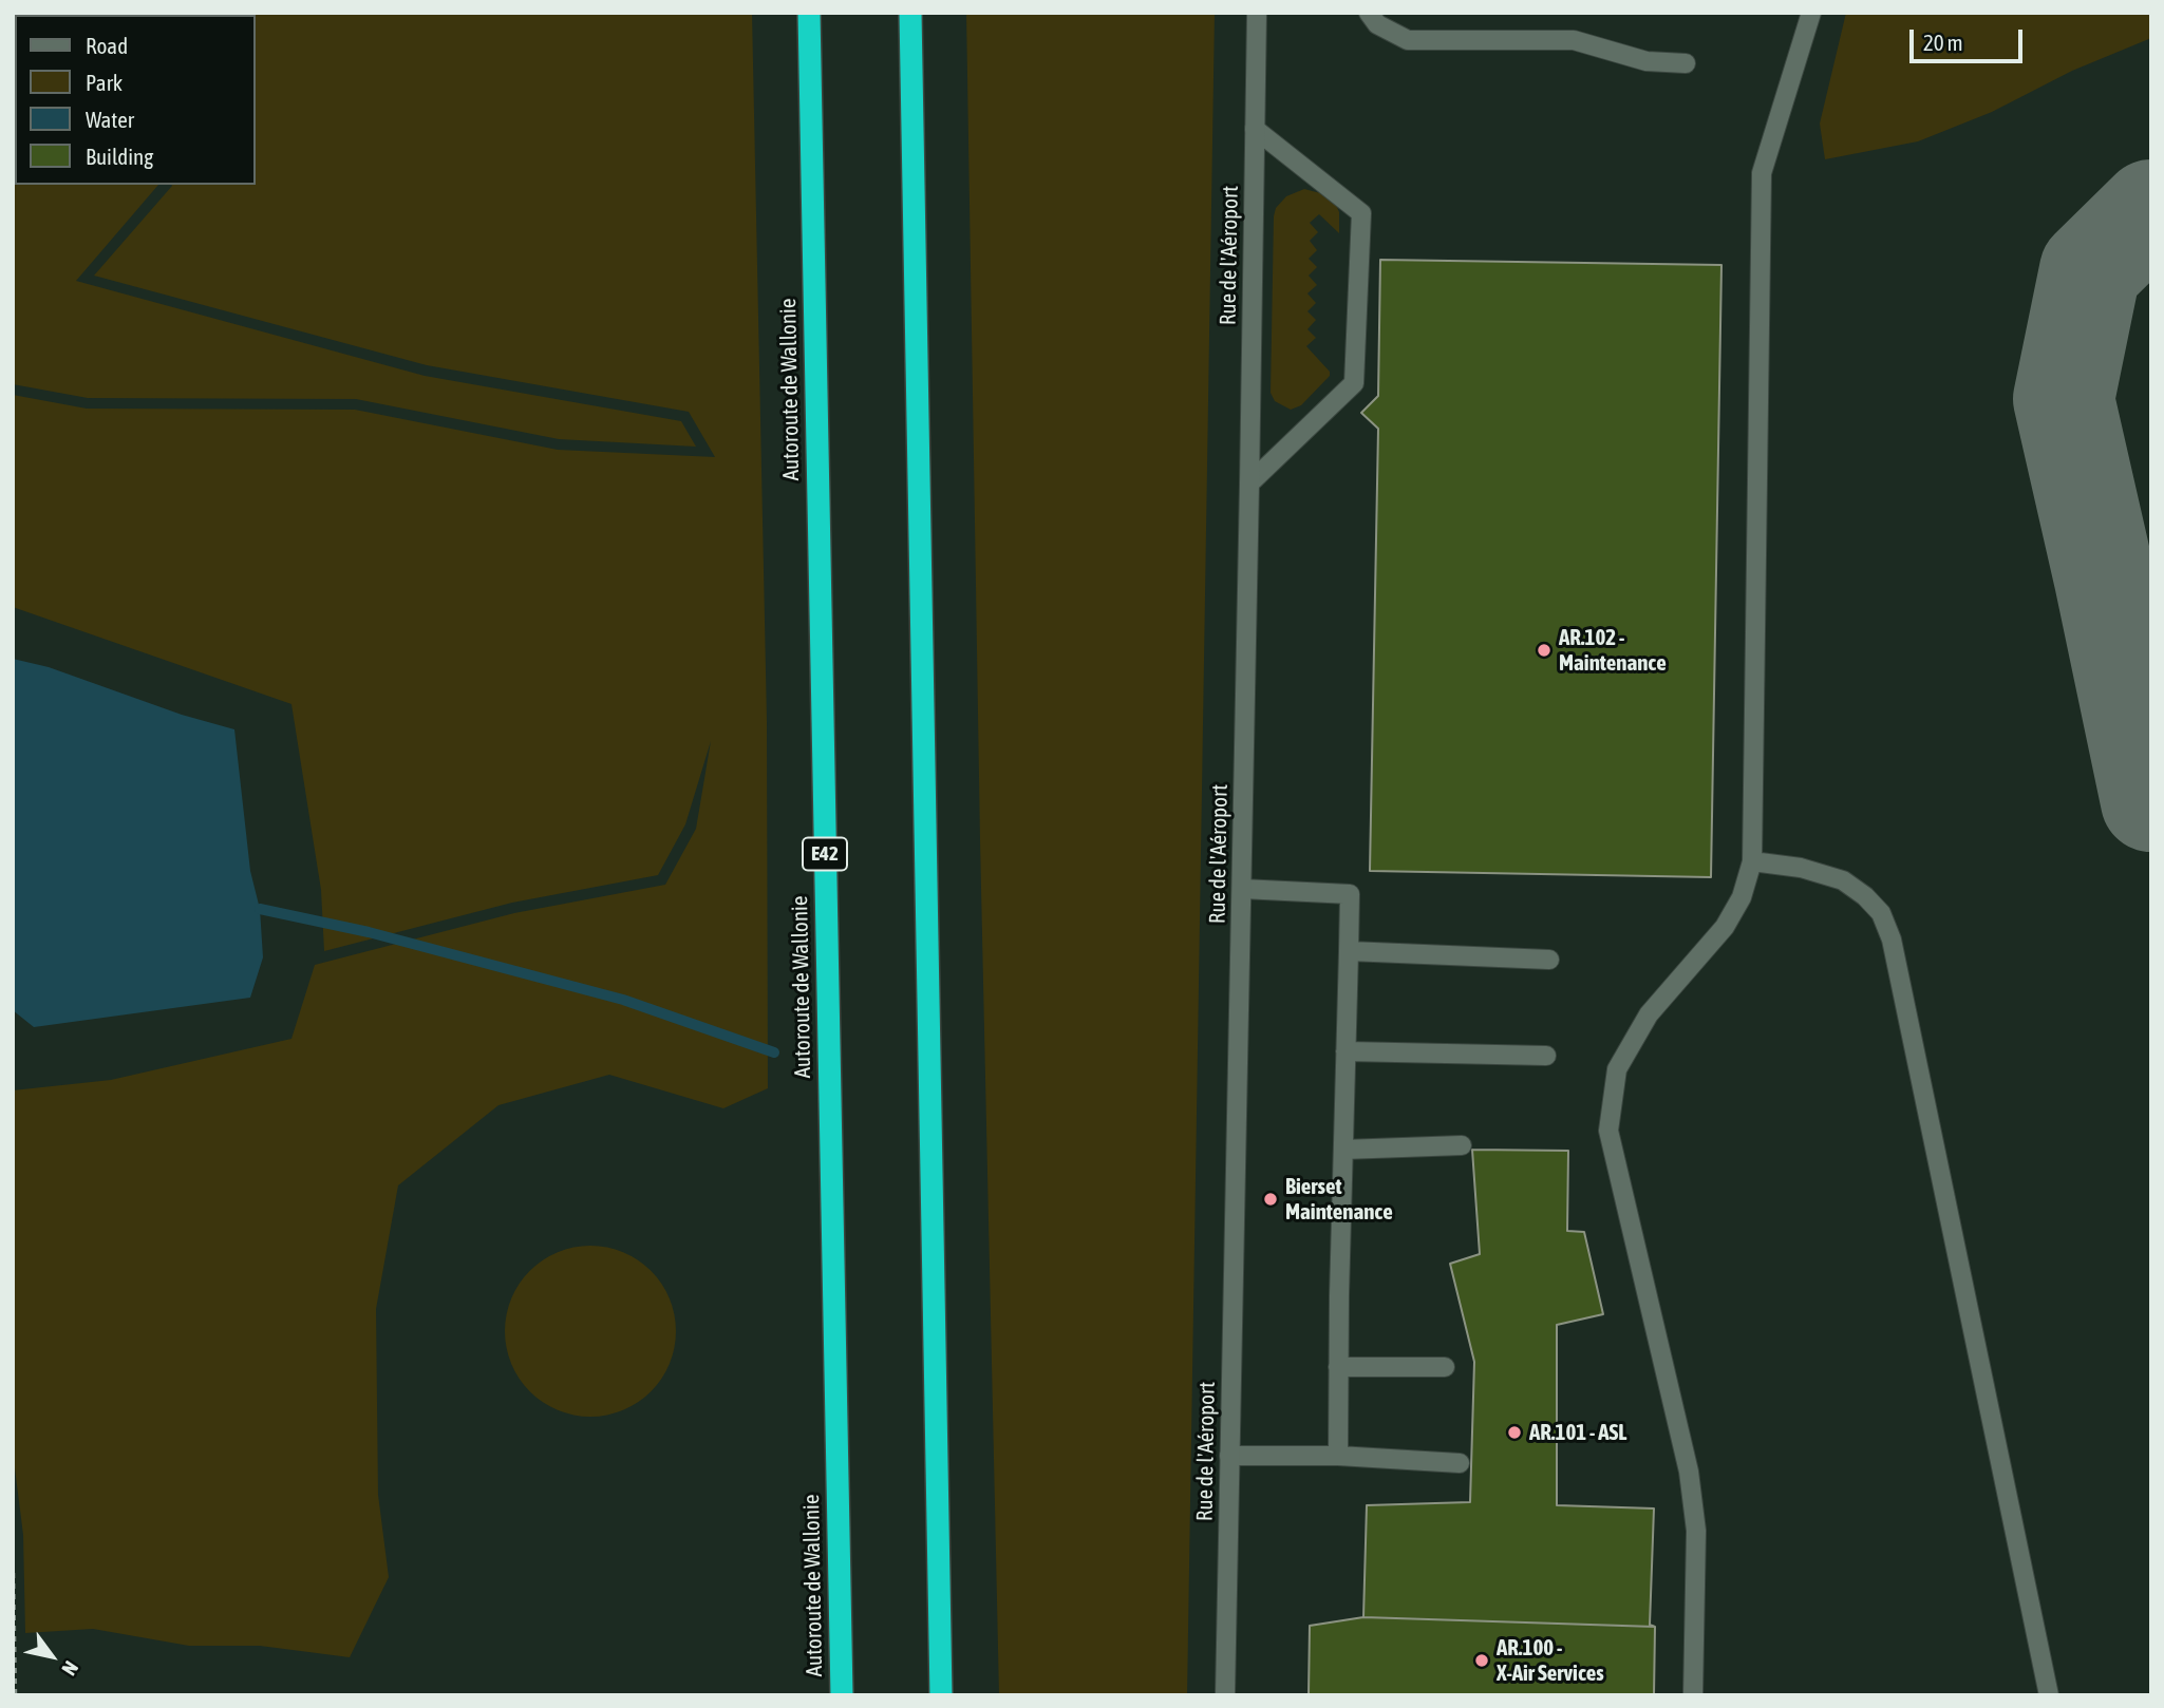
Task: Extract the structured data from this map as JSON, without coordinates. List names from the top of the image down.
{
  "streets": {
    "highway": ["Autoroute de Wallonie", "E42"],
    "street": ["Rue de l'Aéroport"]
  },
  "places": [
    "AR.102 - Maintenance",
    "Bierset Maintenance",
    "AR.101 - ASL",
    "AR.100 - X-Air Services"
  ],
  "legend": [
    "Road",
    "Park",
    "Water",
    "Building"
  ],
  "scale_bar": "20 m",
  "north": "bottom right"
}
